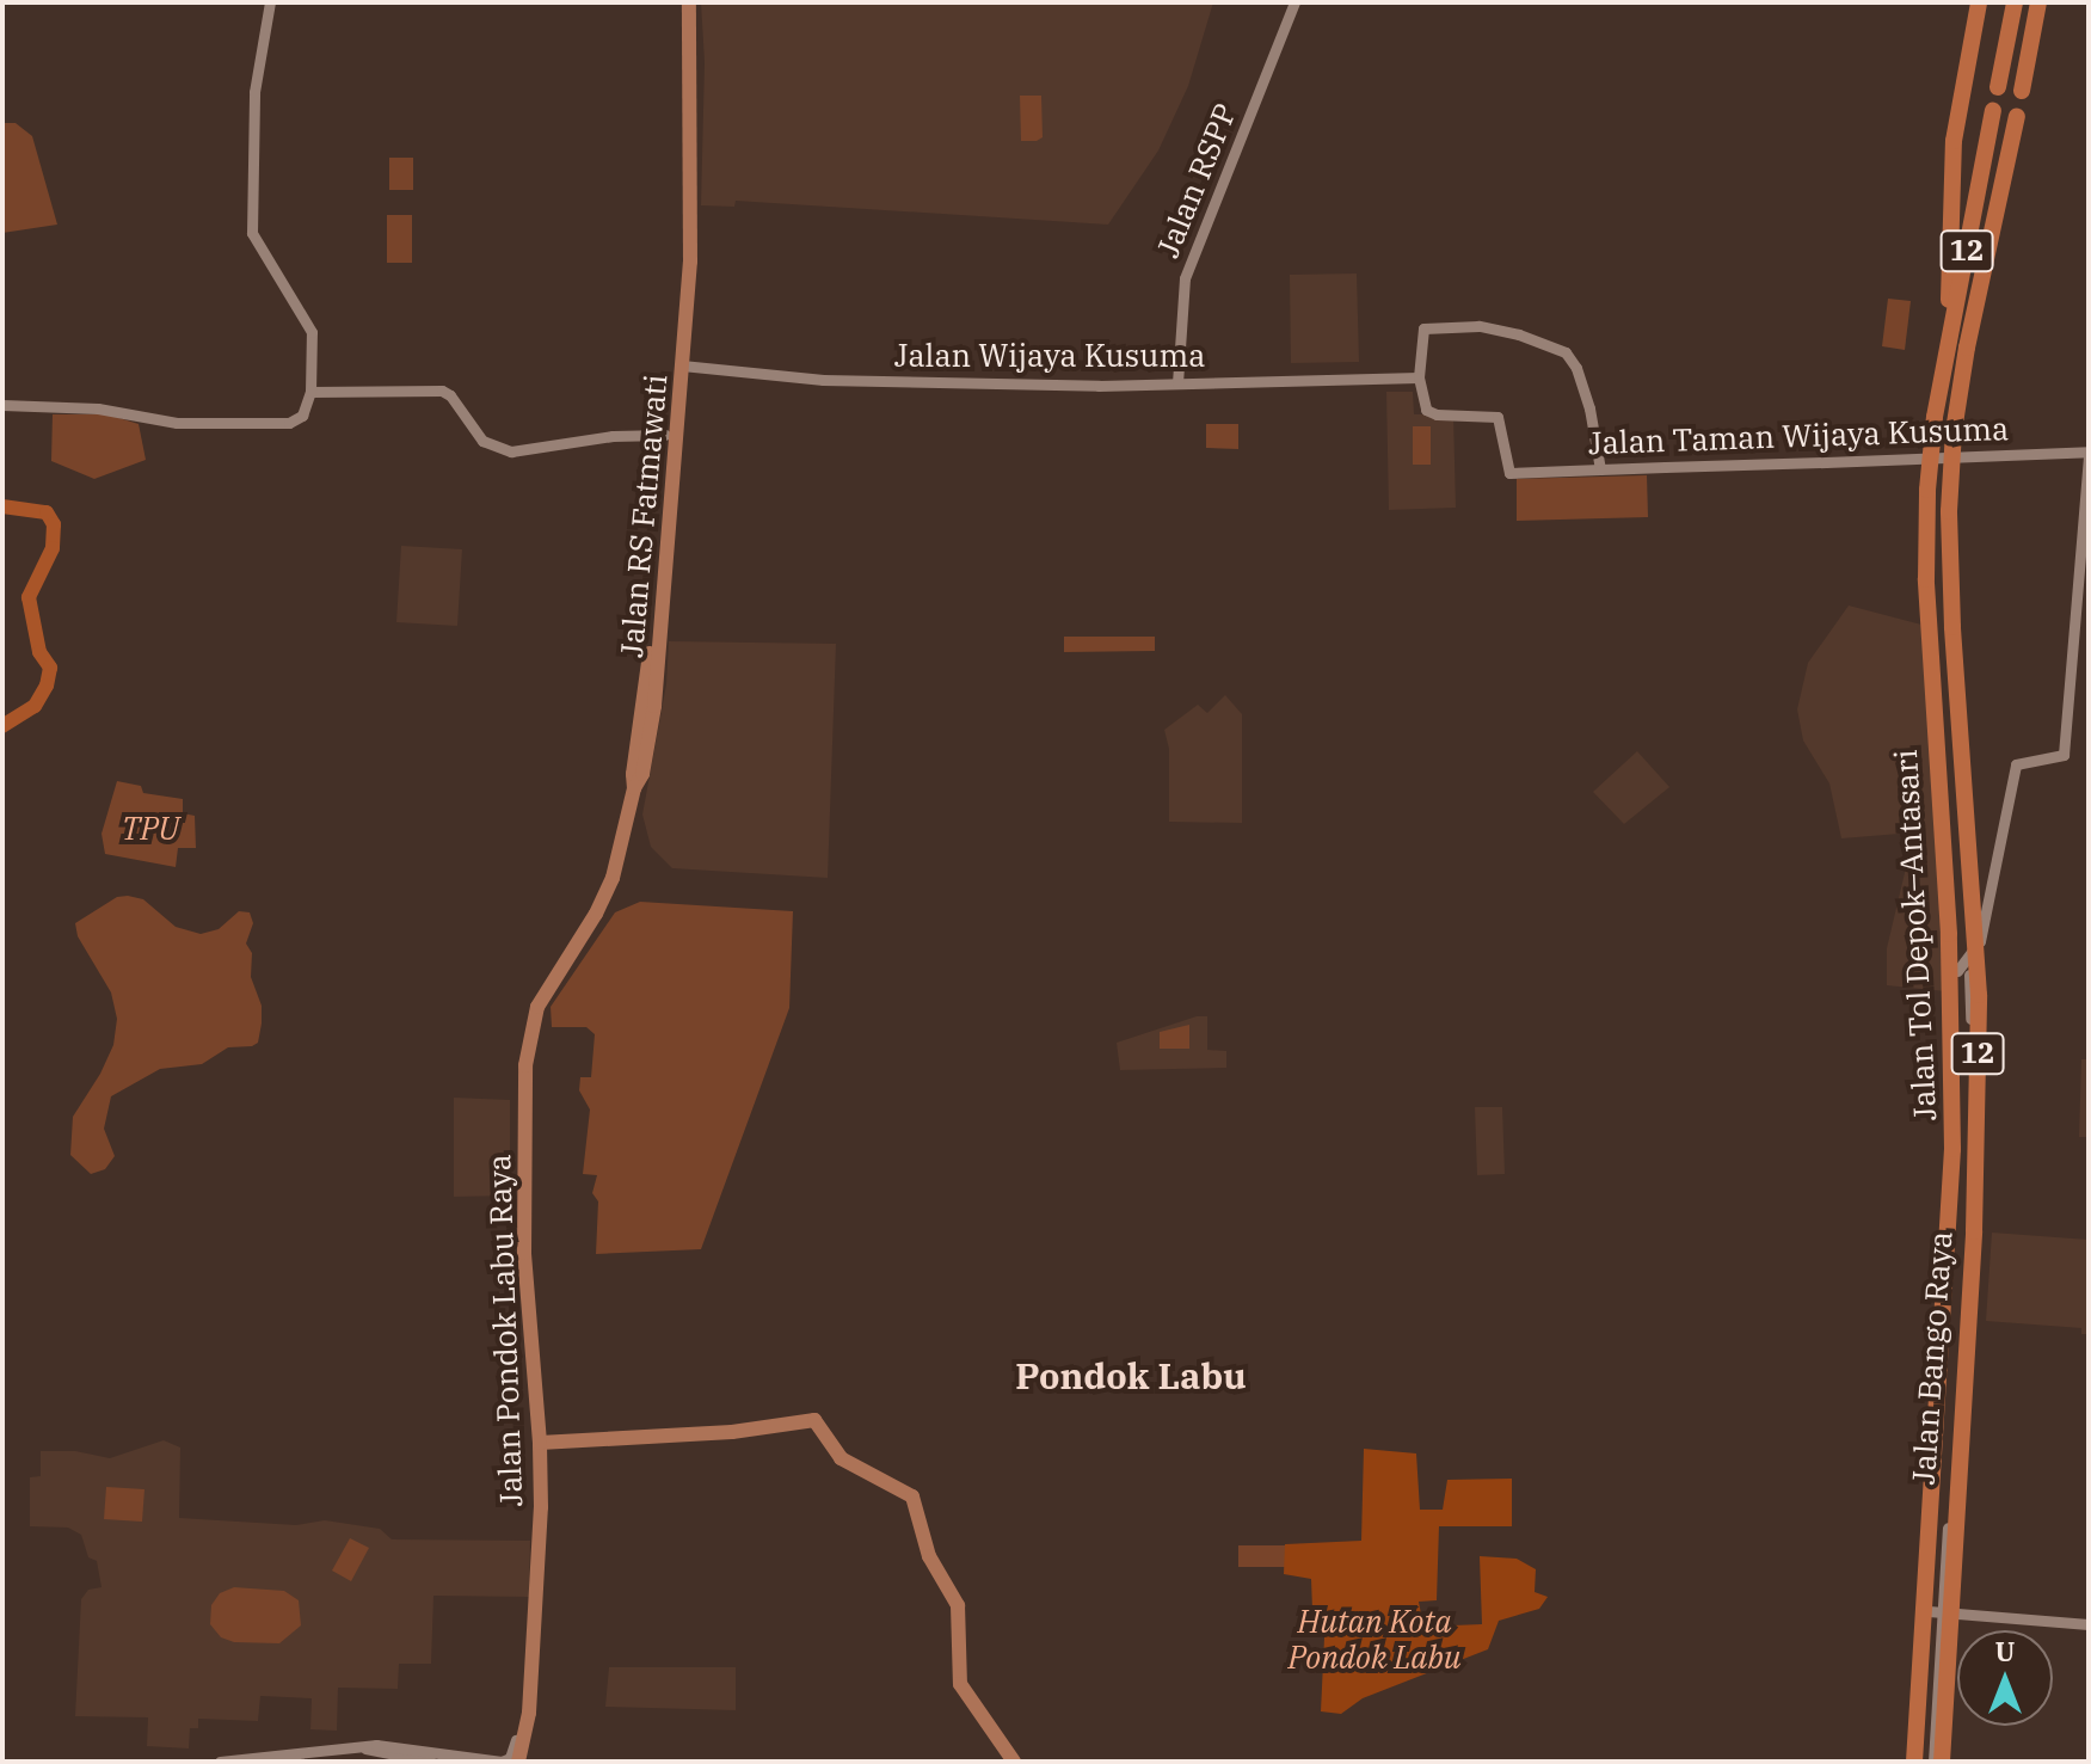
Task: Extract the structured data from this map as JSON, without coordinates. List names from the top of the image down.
{
  "streets": {
    "highway": ["12", "Jalan Tol Depok–Antasari"],
    "main road": ["Jalan RS Fatmawati", "Jalan Pondok Labu Raya"],
    "street": [
      "Jalan RSPP",
      "Jalan Wijaya Kusuma",
      "Jalan Taman Wijaya Kusuma",
      "Jalan Bango Raya"
    ]
  },
  "crossings": [
    ["Jalan RSPP", "Jalan Wijaya Kusuma"],
    ["Jalan Wijaya Kusuma", "Jalan Taman Wijaya Kusuma"],
    ["Jalan Wijaya Kusuma", "Jalan RS Fatmawati"],
    ["Jalan Taman Wijaya Kusuma", "Jalan Bango Raya"],
    ["Jalan RS Fatmawati", "Jalan Pondok Labu Raya"],
    ["Jalan Tol Depok–Antasari", "Jalan Bango Raya"]
  ],
  "districts": ["Pondok Labu"],
  "parks": ["TPU", "Hutan Kota Pondok Labu"],
  "north": "top"
}
